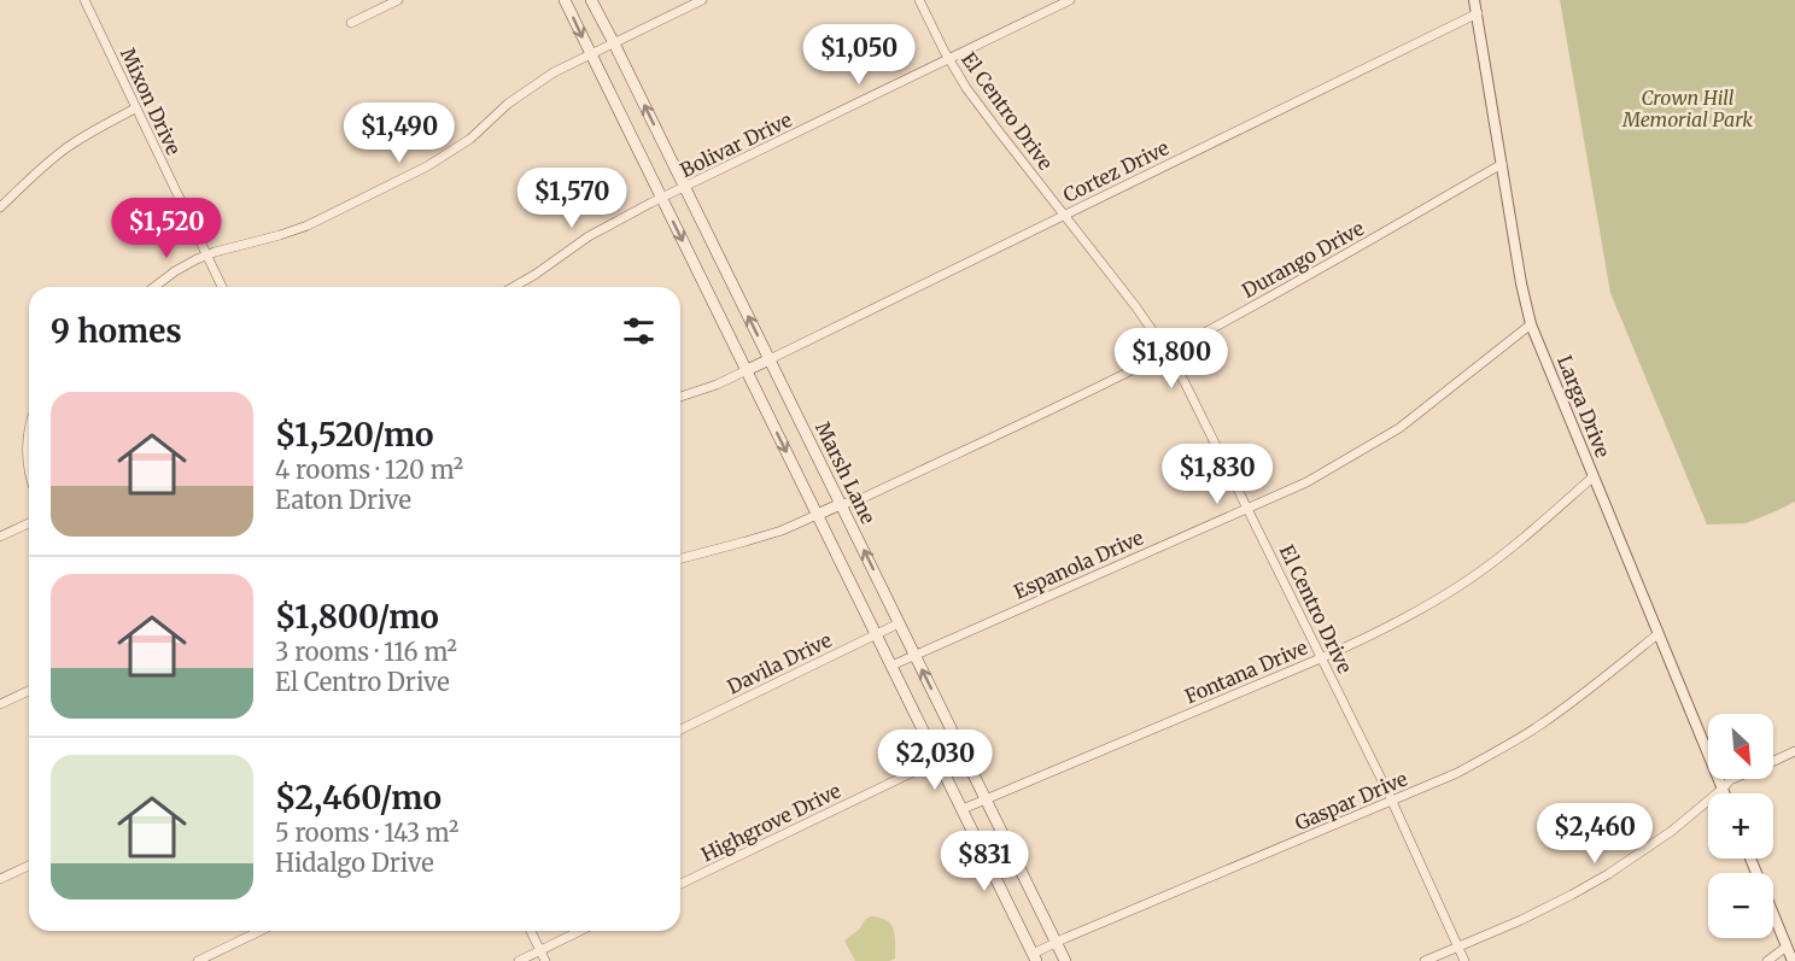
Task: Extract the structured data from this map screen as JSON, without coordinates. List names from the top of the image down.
{
  "streets": {
    "main road": ["Marsh Lane"],
    "street": [
      "Mixon Drive",
      "El Centro Drive",
      "Bolivar Drive",
      "Cortez Drive",
      "Durango Drive",
      "Larga Drive",
      "Espanola Drive",
      "Davila Drive",
      "Fontana Drive",
      "Gaspar Drive",
      "Highgrove Drive"
    ]
  },
  "crossings": [
    ["El Centro Drive", "Bolivar Drive"],
    ["El Centro Drive", "Cortez Drive"],
    ["El Centro Drive", "Durango Drive"],
    ["El Centro Drive", "Espanola Drive"],
    ["El Centro Drive", "Fontana Drive"],
    ["El Centro Drive", "Gaspar Drive"],
    ["Bolivar Drive", "Marsh Lane"],
    ["Cortez Drive", "Larga Drive"],
    ["Cortez Drive", "Marsh Lane"],
    ["Durango Drive", "Larga Drive"],
    ["Durango Drive", "Marsh Lane"],
    ["Larga Drive", "Espanola Drive"],
    ["Larga Drive", "Fontana Drive"],
    ["Larga Drive", "Gaspar Drive"],
    ["Marsh Lane", "Espanola Drive"],
    ["Marsh Lane", "Davila Drive"],
    ["Marsh Lane", "Fontana Drive"],
    ["Marsh Lane", "Gaspar Drive"],
    ["Marsh Lane", "Highgrove Drive"]
  ],
  "parks": ["Crown Hill Memorial Park"],
  "north": "bottom right",
  "page": {
    "price": [
      "$1,050",
      "$1,490",
      "$1,570",
      "$1,520",
      "$1,800",
      "$1,830",
      "$2,030",
      "$2,460",
      "$831"
    ],
    "heading": "9 homes",
    "list": [
      {
        "name": "$1,520/mo",
        "note": "4 rooms · 120 m² · Eaton Drive"
      },
      {
        "name": "$1,800/mo",
        "note": "3 rooms · 116 m² · El Centro Drive"
      },
      {
        "name": "$2,460/mo",
        "note": "5 rooms · 143 m² · Hidalgo Drive"
      }
    ],
    "map_buttons": ["+", "−"]
  }
}
